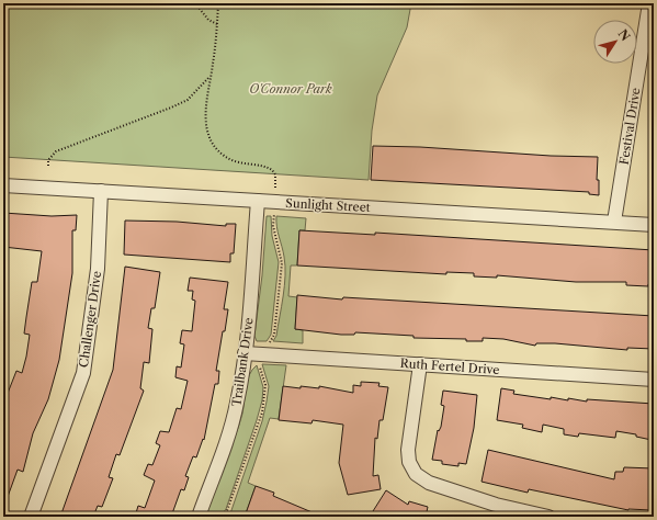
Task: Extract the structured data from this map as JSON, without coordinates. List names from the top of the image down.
{
  "streets": {
    "street": [
      "Festival Drive",
      "Sunlight Street",
      "Challenger Drive",
      "Trailbank Drive",
      "Ruth Fertel Drive"
    ]
  },
  "crossings": [
    ["Festival Drive", "Sunlight Street"],
    ["Sunlight Street", "Challenger Drive"],
    ["Sunlight Street", "Trailbank Drive"],
    ["Trailbank Drive", "Ruth Fertel Drive"]
  ],
  "parks": ["O'Connor Park"],
  "north": "top right"
}
